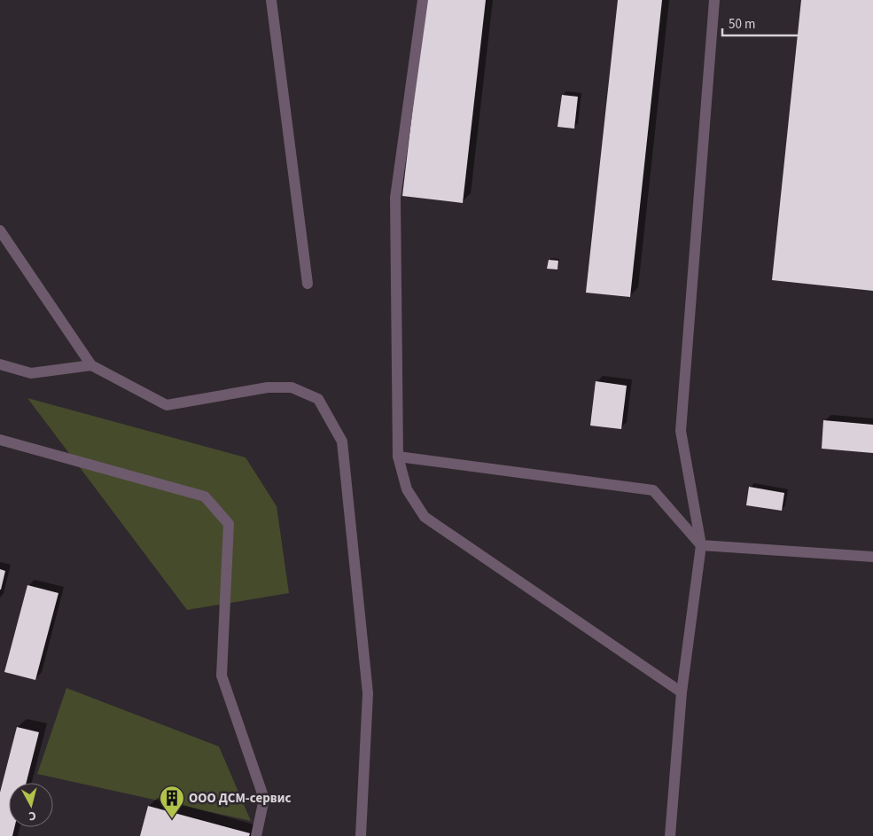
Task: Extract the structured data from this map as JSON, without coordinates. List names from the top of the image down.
{
  "places": {
    "building": ["ООО ДСМ-сервис"]
  },
  "scale_bar": "50 m",
  "north": "bottom"
}
